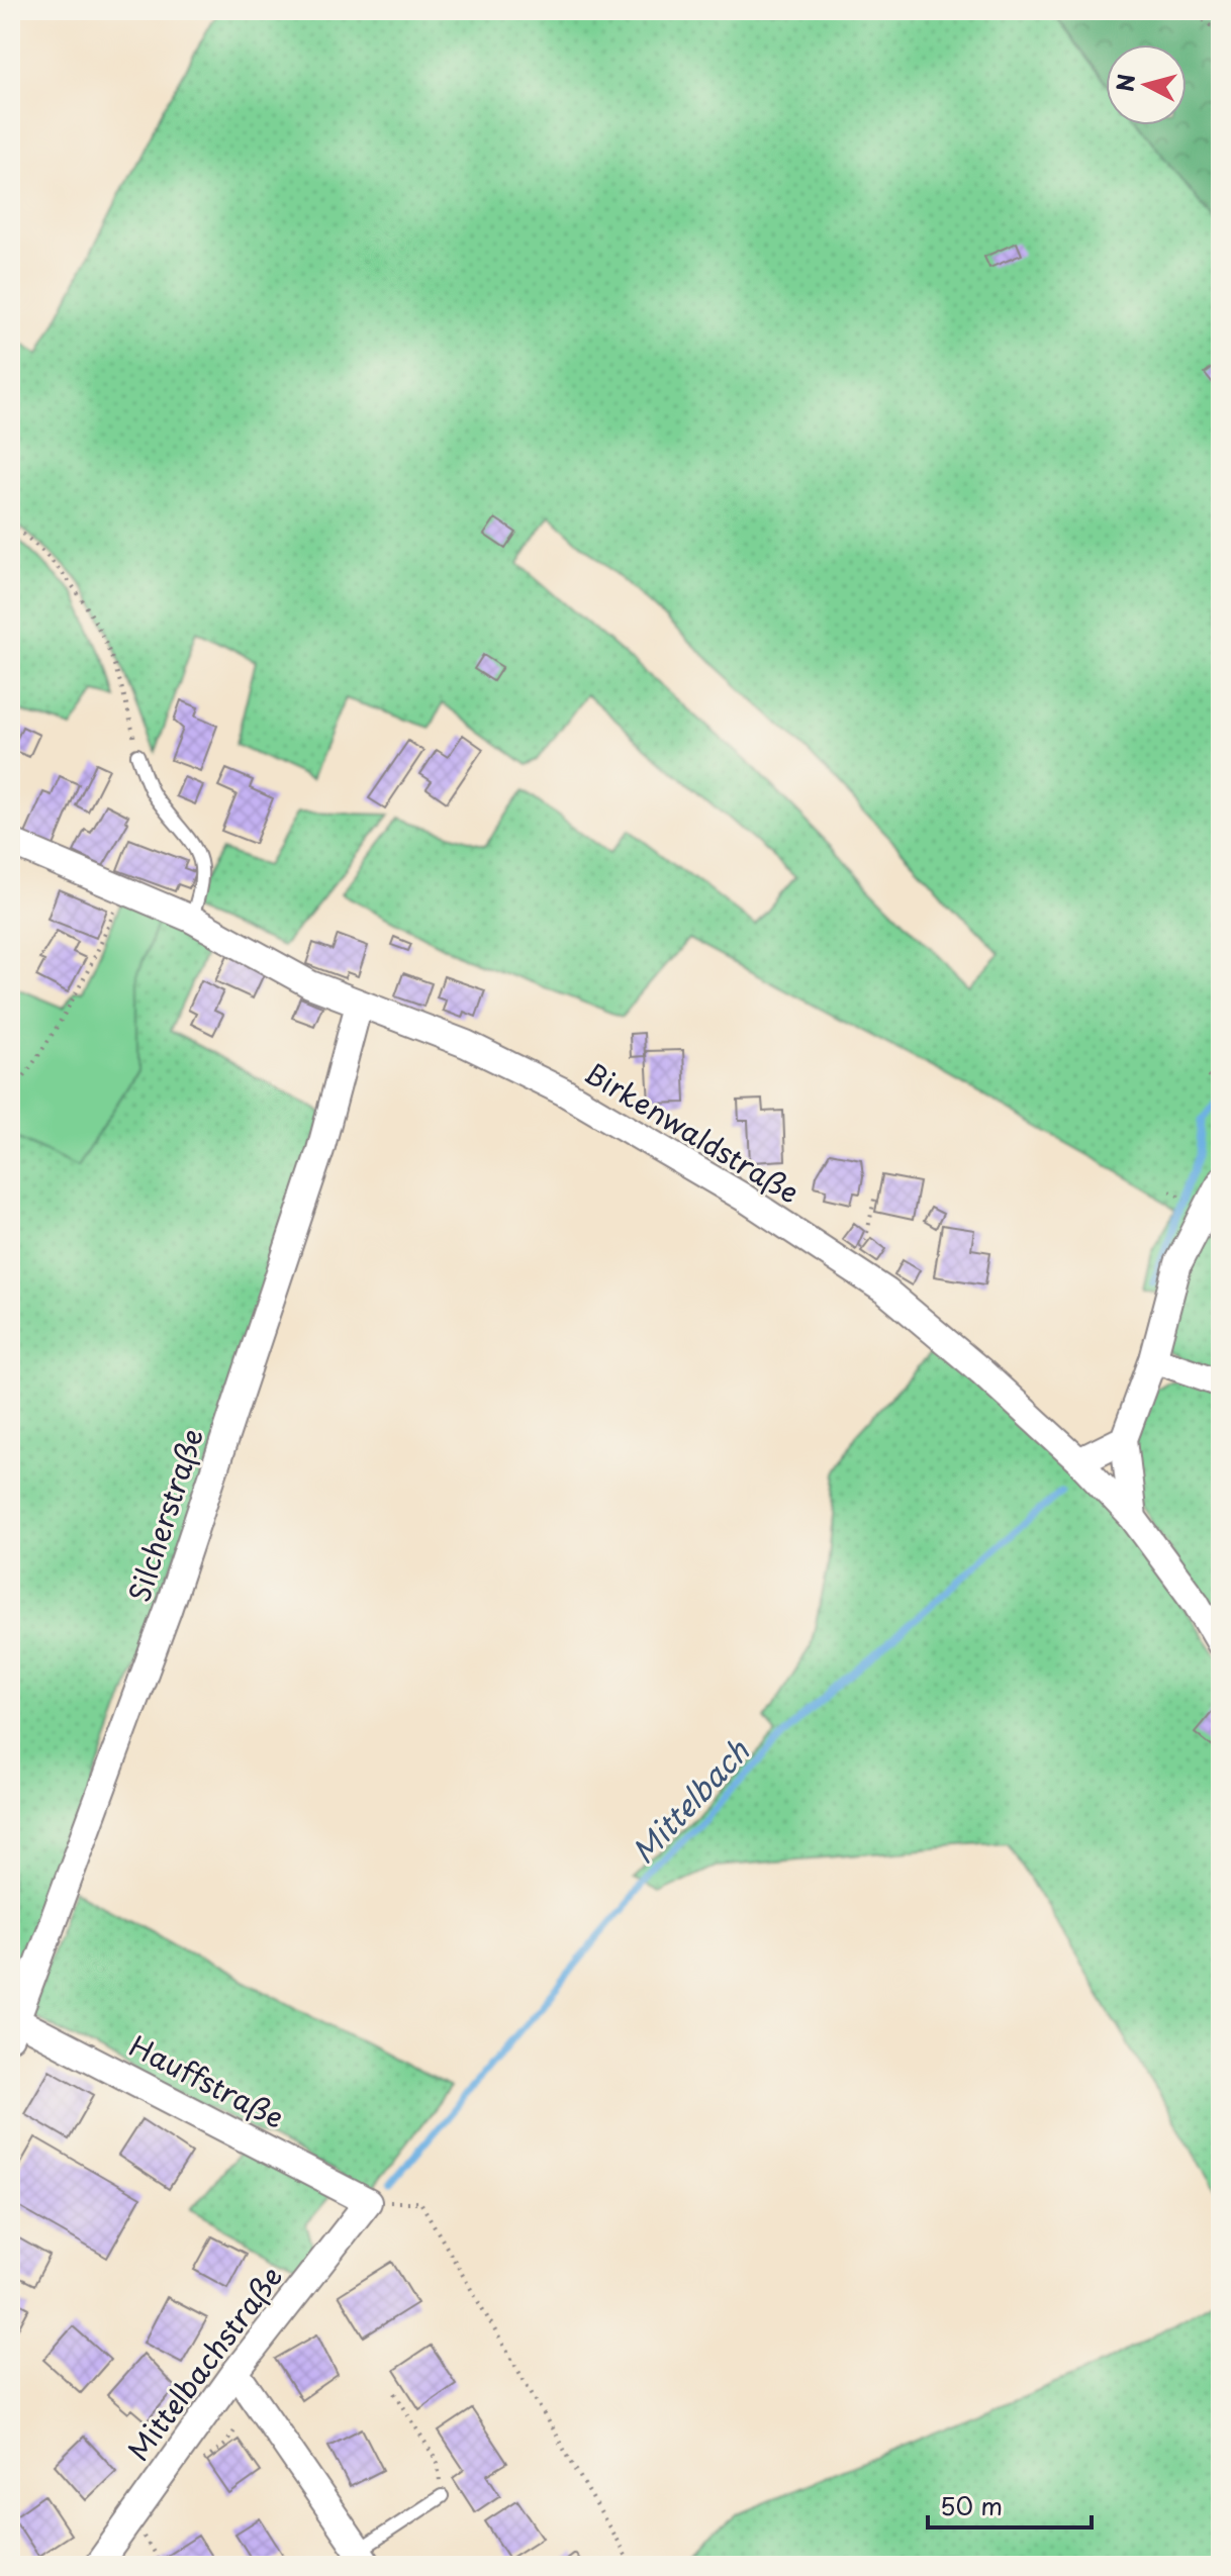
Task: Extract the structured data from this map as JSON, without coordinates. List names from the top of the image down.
{
  "streets": {
    "street": [
      "Birkenwaldstraße",
      "Silcherstraße",
      "Hauffstraße",
      "Mittelbachstraße"
    ]
  },
  "crossings": [
    ["Birkenwaldstraße", "Silcherstraße"],
    ["Silcherstraße", "Hauffstraße"],
    ["Hauffstraße", "Mittelbachstraße"]
  ],
  "water": ["Mittelbach"],
  "scale_bar": "50 m",
  "north": "left"
}
